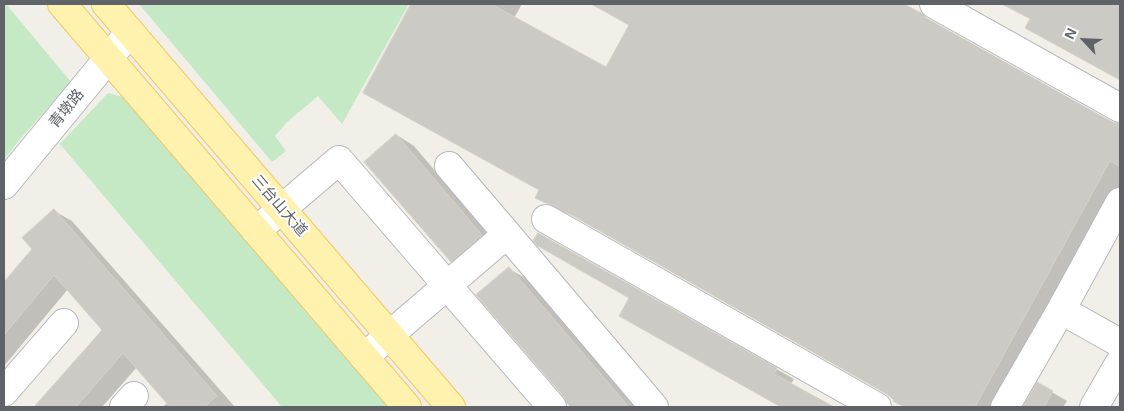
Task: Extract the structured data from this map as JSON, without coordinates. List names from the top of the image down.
{
  "streets": {
    "main road": ["三台山大道"],
    "street": ["青墩路"]
  },
  "crossings": [
    ["青墩路", "三台山大道"]
  ],
  "north": "top left"
}
